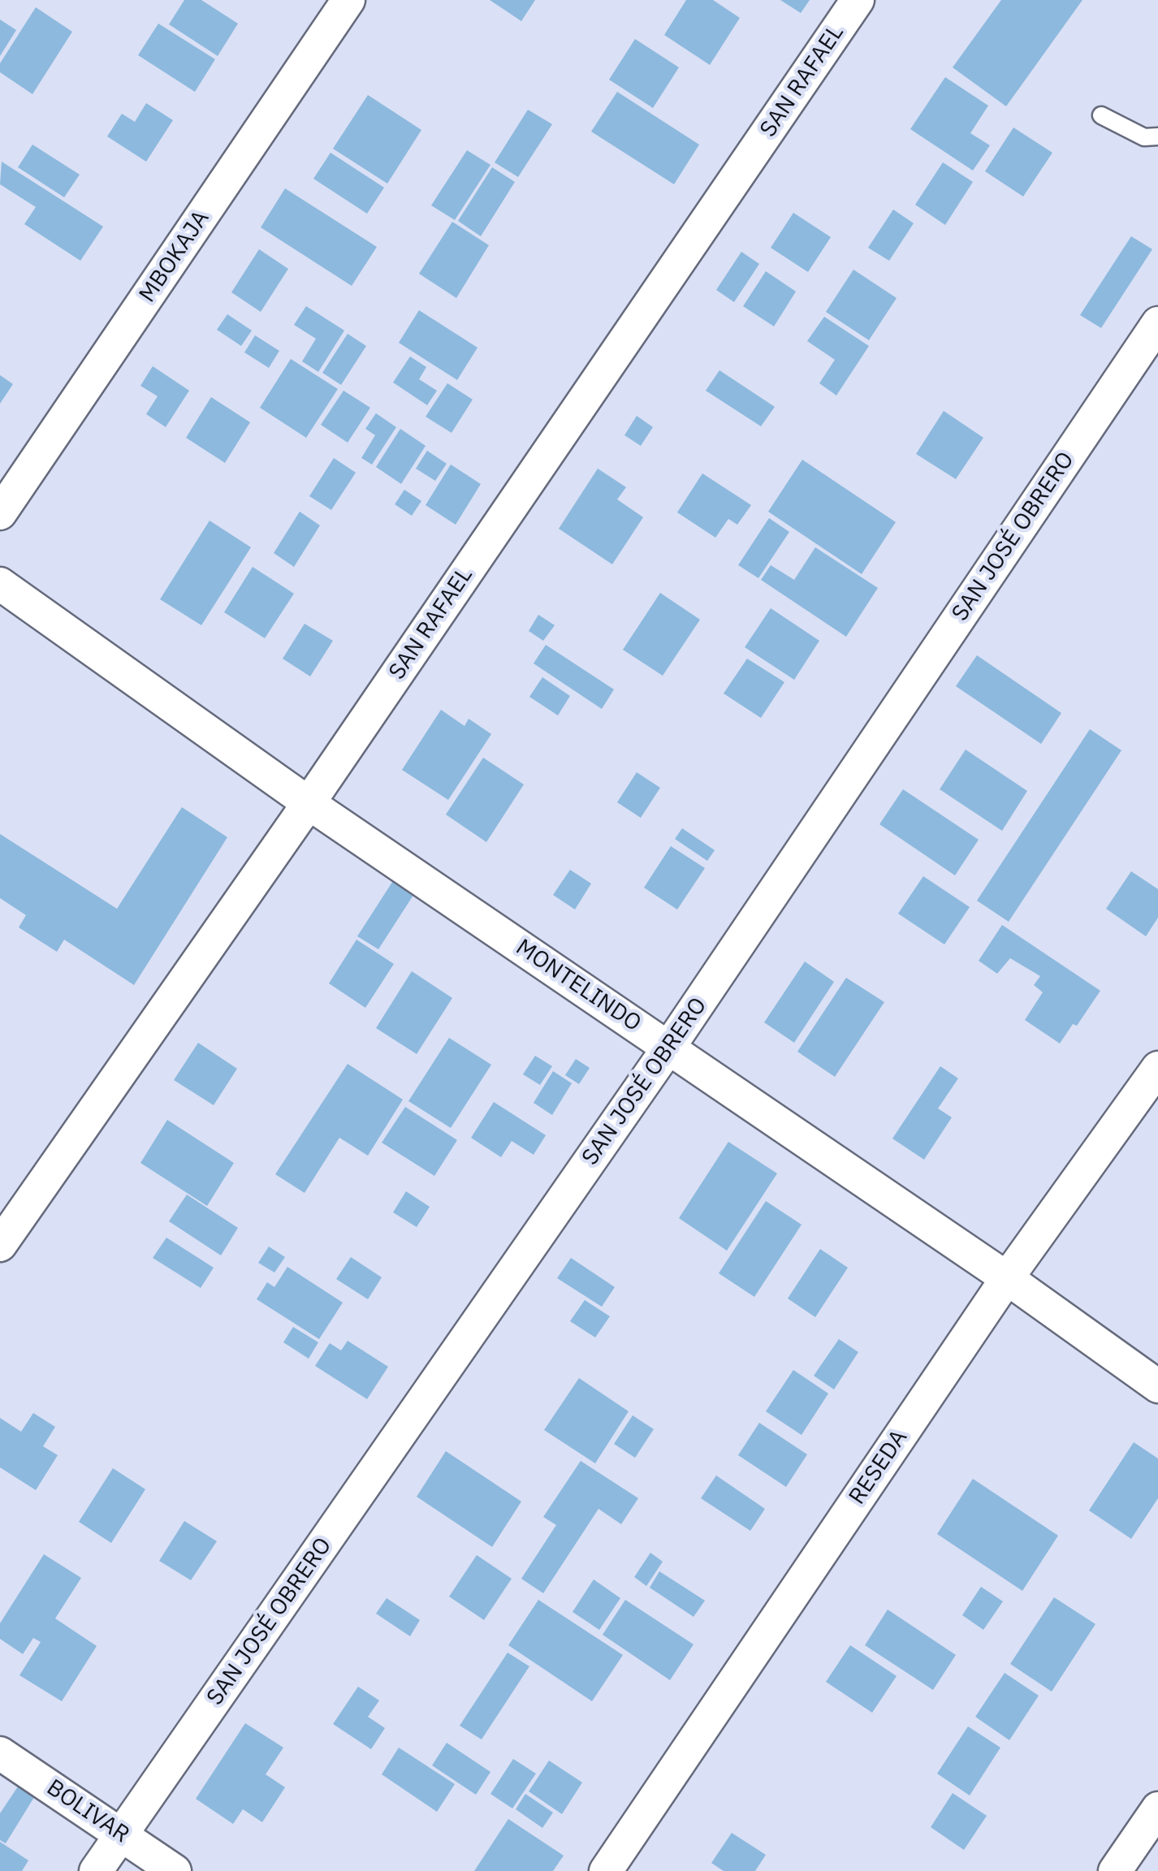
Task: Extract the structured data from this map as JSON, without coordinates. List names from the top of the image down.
{
  "streets": {
    "street": [
      "SAN RAFAEL",
      "MBOKAJA",
      "SAN JOSÉ OBRERO",
      "MONTELINDO",
      "RESEDA",
      "BOLIVAR"
    ]
  },
  "crossings": [
    ["SAN RAFAEL", "MONTELINDO"],
    ["SAN JOSÉ OBRERO", "MONTELINDO"],
    ["SAN JOSÉ OBRERO", "BOLIVAR"],
    ["MONTELINDO", "RESEDA"]
  ]
}
